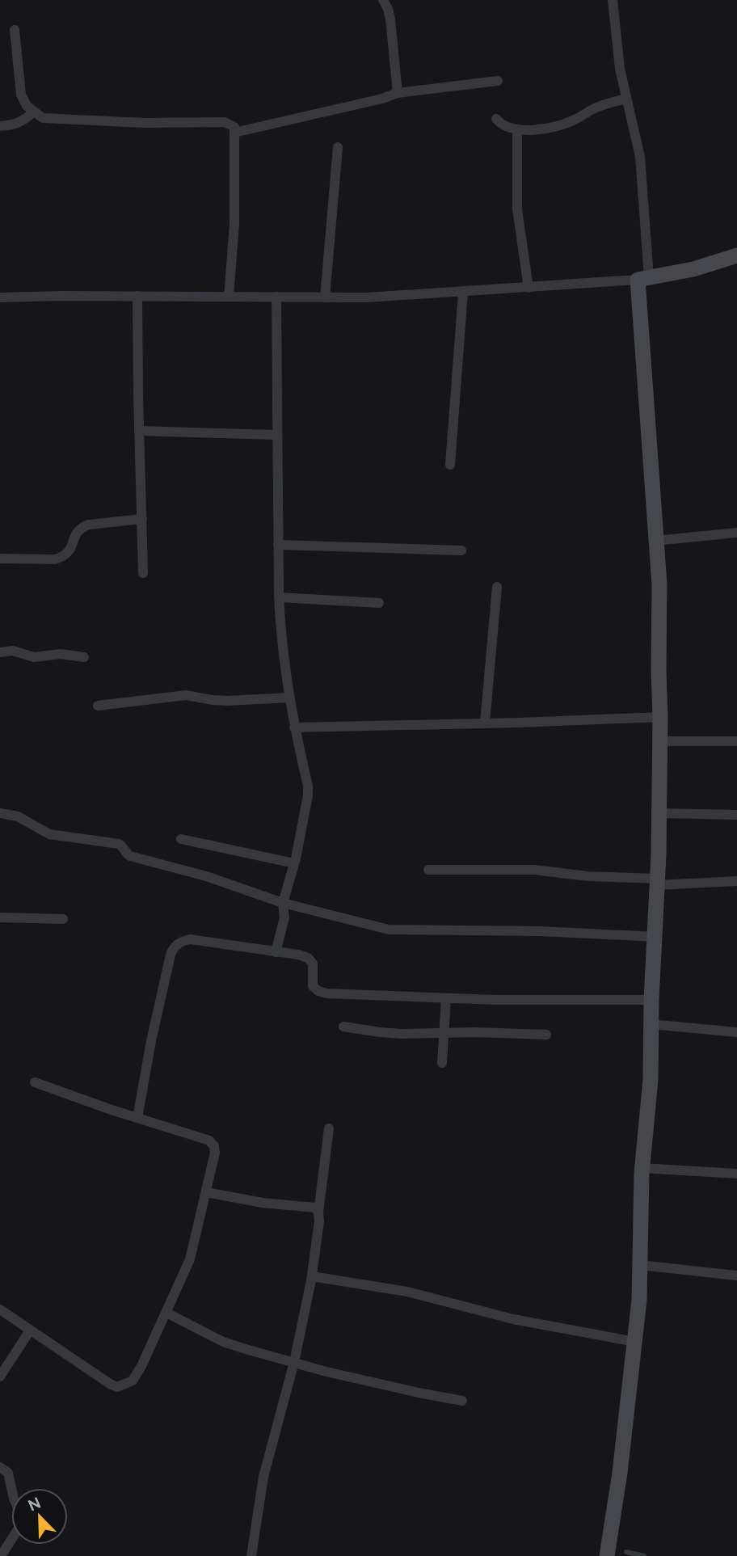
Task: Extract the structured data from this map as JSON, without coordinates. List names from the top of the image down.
{
  "north": "top left"
}
